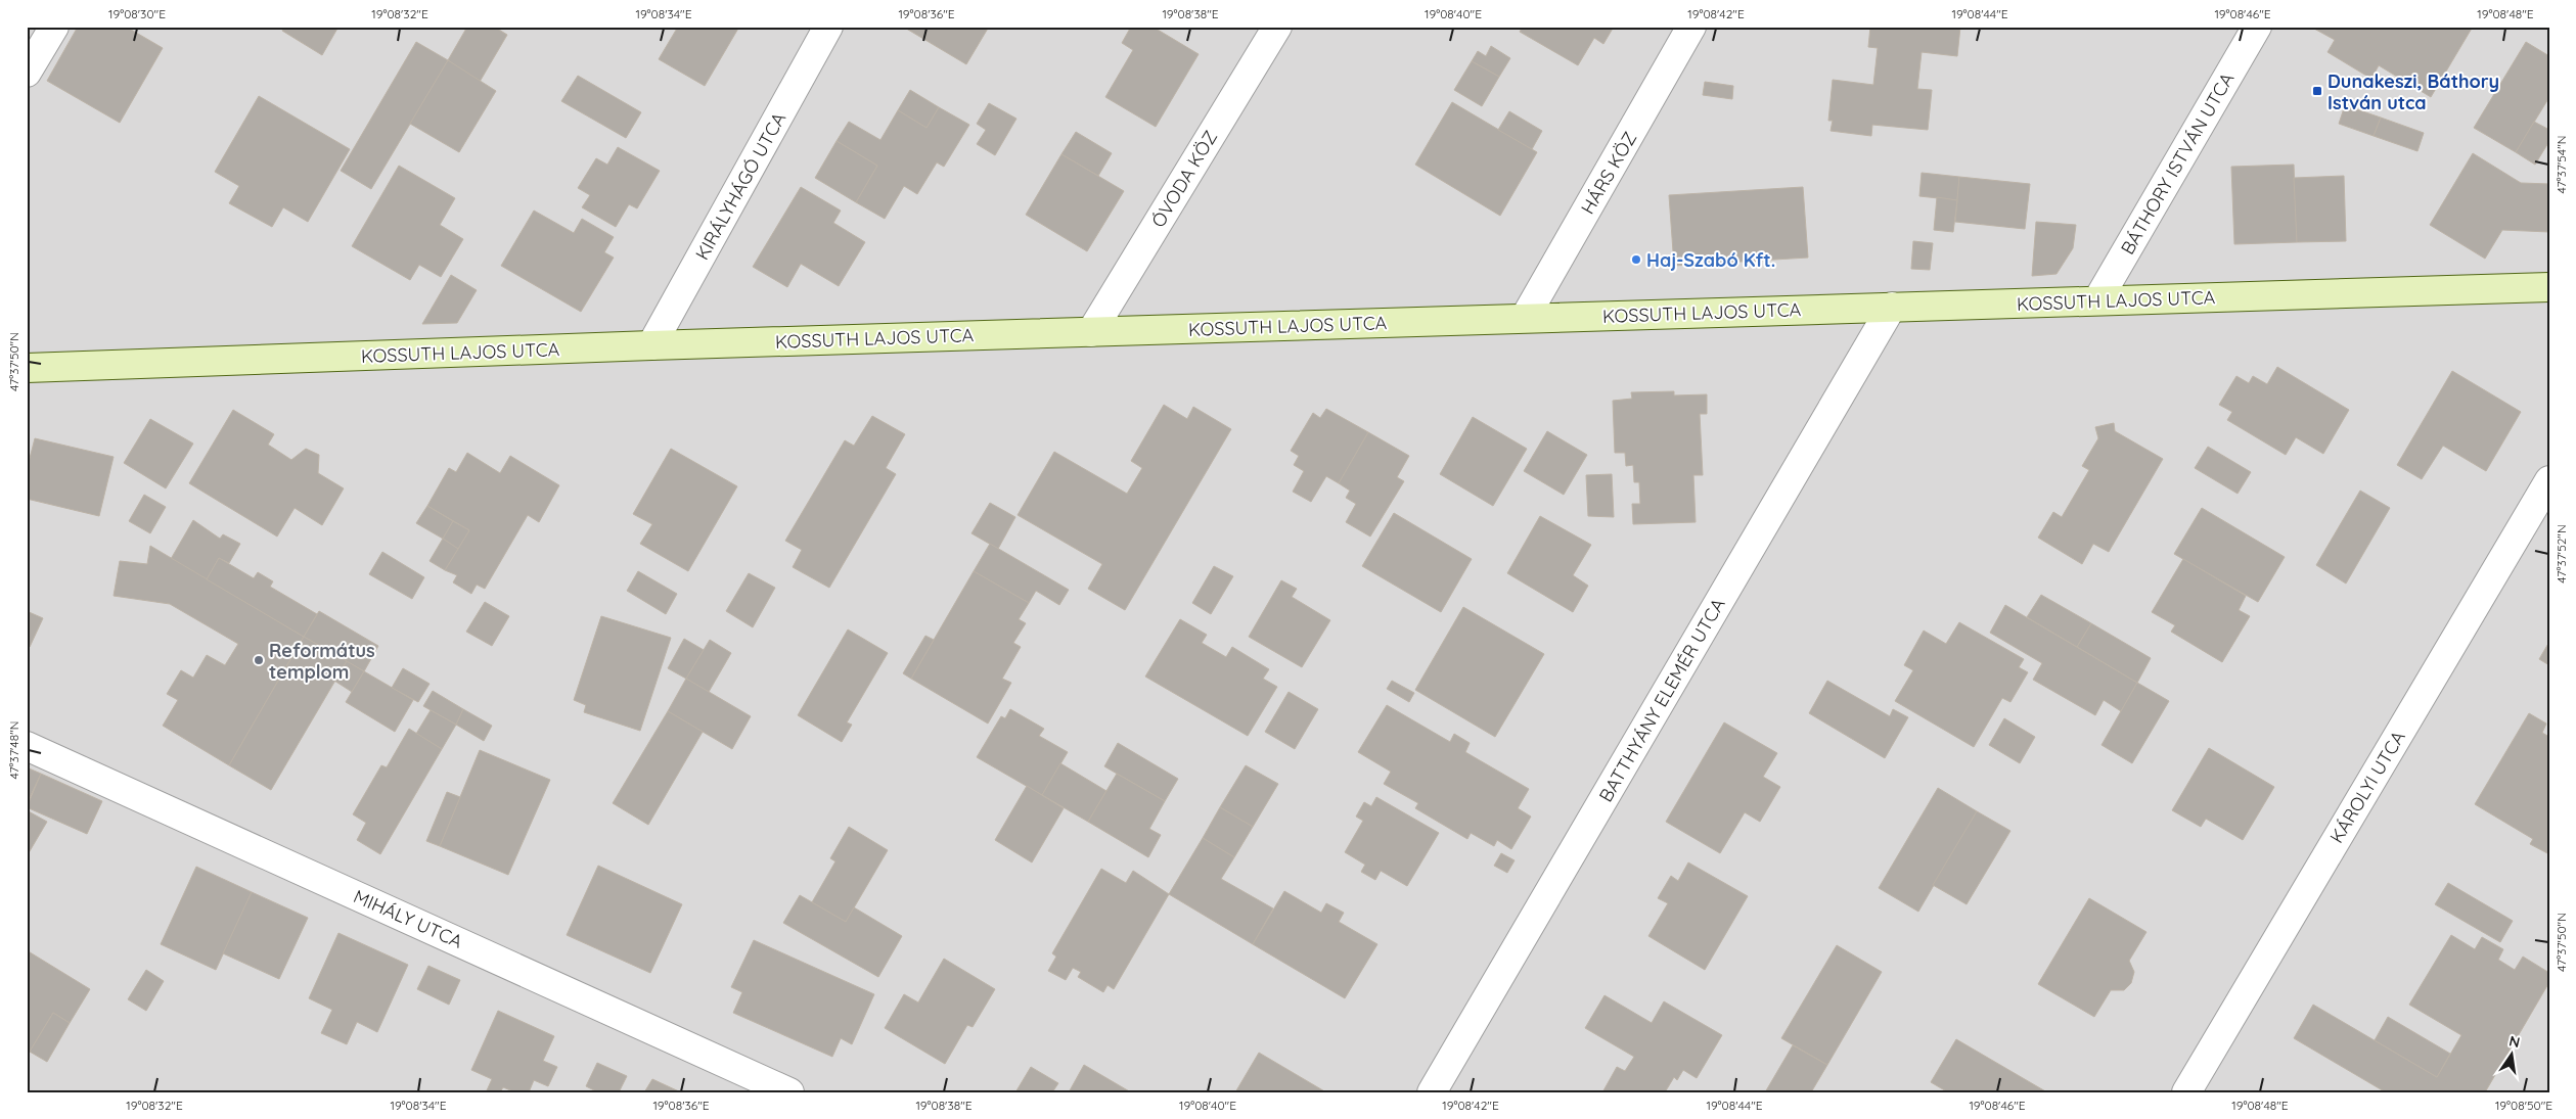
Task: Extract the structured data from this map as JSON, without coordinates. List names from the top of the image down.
{
  "streets": {
    "street": [
      "BÁTHORY ISTVÁN UTCA",
      "HÁRS KÖZ",
      "ÓVODA KÖZ",
      "KIRÁLYHÁGÓ UTCA",
      "KOSSUTH LAJOS UTCA",
      "BATTHYÁNY ELEMÉR UTCA",
      "KÁROLYI UTCA",
      "MIHÁLY UTCA"
    ]
  },
  "crossings": [
    ["BÁTHORY ISTVÁN UTCA", "KOSSUTH LAJOS UTCA"],
    ["HÁRS KÖZ", "KOSSUTH LAJOS UTCA"],
    ["ÓVODA KÖZ", "KOSSUTH LAJOS UTCA"],
    ["KIRÁLYHÁGÓ UTCA", "KOSSUTH LAJOS UTCA"],
    ["KOSSUTH LAJOS UTCA", "BATTHYÁNY ELEMÉR UTCA"]
  ],
  "places": {
    "transit": ["Dunakeszi, Báthory István utca"],
    "other": ["Haj-Szabó Kft.", "Református templom"]
  },
  "north": "top",
  "coordinates": [
    "19°08'30\"E",
    "19°08'32\"E",
    "19°08'34\"E",
    "19°08'36\"E",
    "19°08'38\"E",
    "19°08'40\"E",
    "19°08'42\"E",
    "19°08'44\"E",
    "19°08'46\"E",
    "19°08'48\"E",
    "47°37'54\"N",
    "47°37'50\"N",
    "47°37'52\"N",
    "47°37'48\"N",
    "19°08'50\"E"
  ]
}
